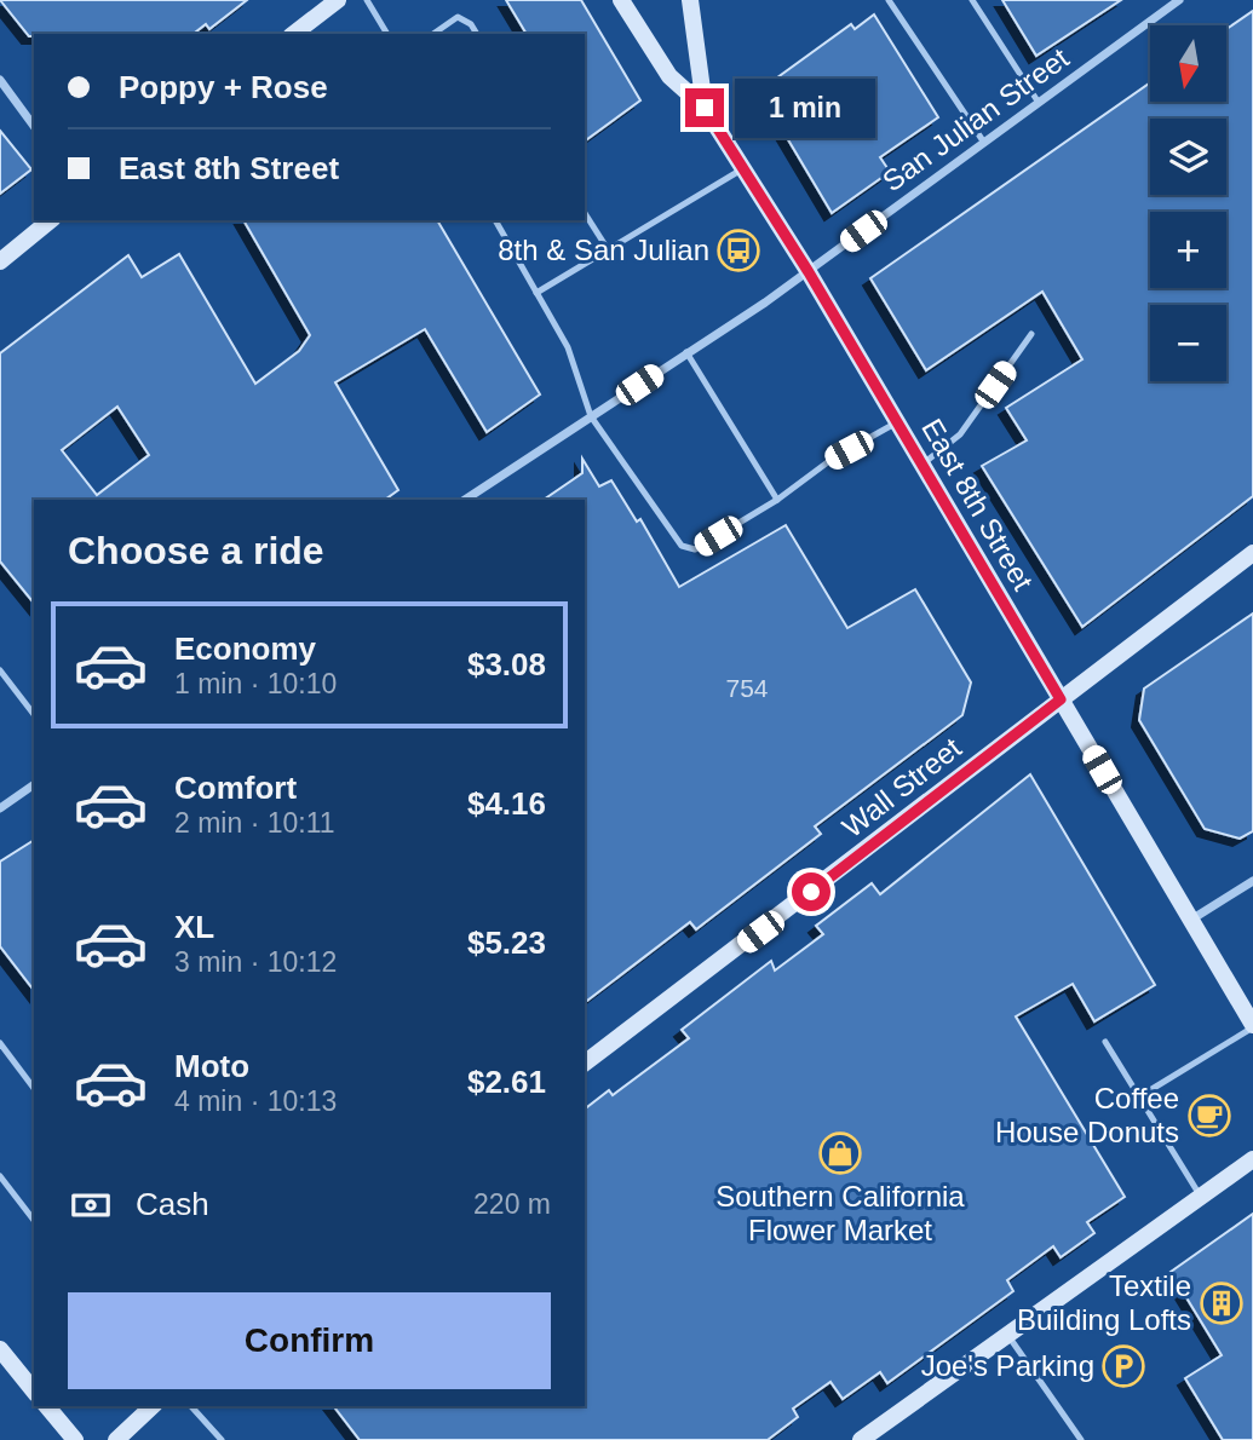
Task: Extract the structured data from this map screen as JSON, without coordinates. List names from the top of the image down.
{
  "streets": {
    "main road": ["East 8th Street", "Wall Street"],
    "street": ["San Julian Street"]
  },
  "crossings": [
    ["San Julian Street", "East 8th Street"],
    ["East 8th Street", "Wall Street"]
  ],
  "places": {
    "bus stop": ["8th & San Julian"],
    "cafe": ["Coffee House Donuts"],
    "shop": ["Southern California Flower Market"],
    "building": ["Textile Building Lofts"],
    "parking": ["Joe's Parking"]
  },
  "house_numbers": ["754"],
  "north": "bottom",
  "page": {
    "map_buttons": ["+", "−"],
    "banner": ["Poppy + Rose", "East 8th Street"],
    "bubble": "1 min",
    "heading": "Choose a ride",
    "list": [
      {
        "name": "Economy",
        "note": "1 min · 10:10",
        "value": "$3.08"
      },
      {
        "name": "Comfort",
        "note": "2 min · 10:11",
        "value": "$4.16"
      },
      {
        "name": "XL",
        "note": "3 min · 10:12",
        "value": "$5.23"
      },
      {
        "name": "Moto",
        "note": "4 min · 10:13",
        "value": "$2.61"
      }
    ],
    "pay": ["Cash", "220 m"],
    "buttons": "Confirm"
  }
}
